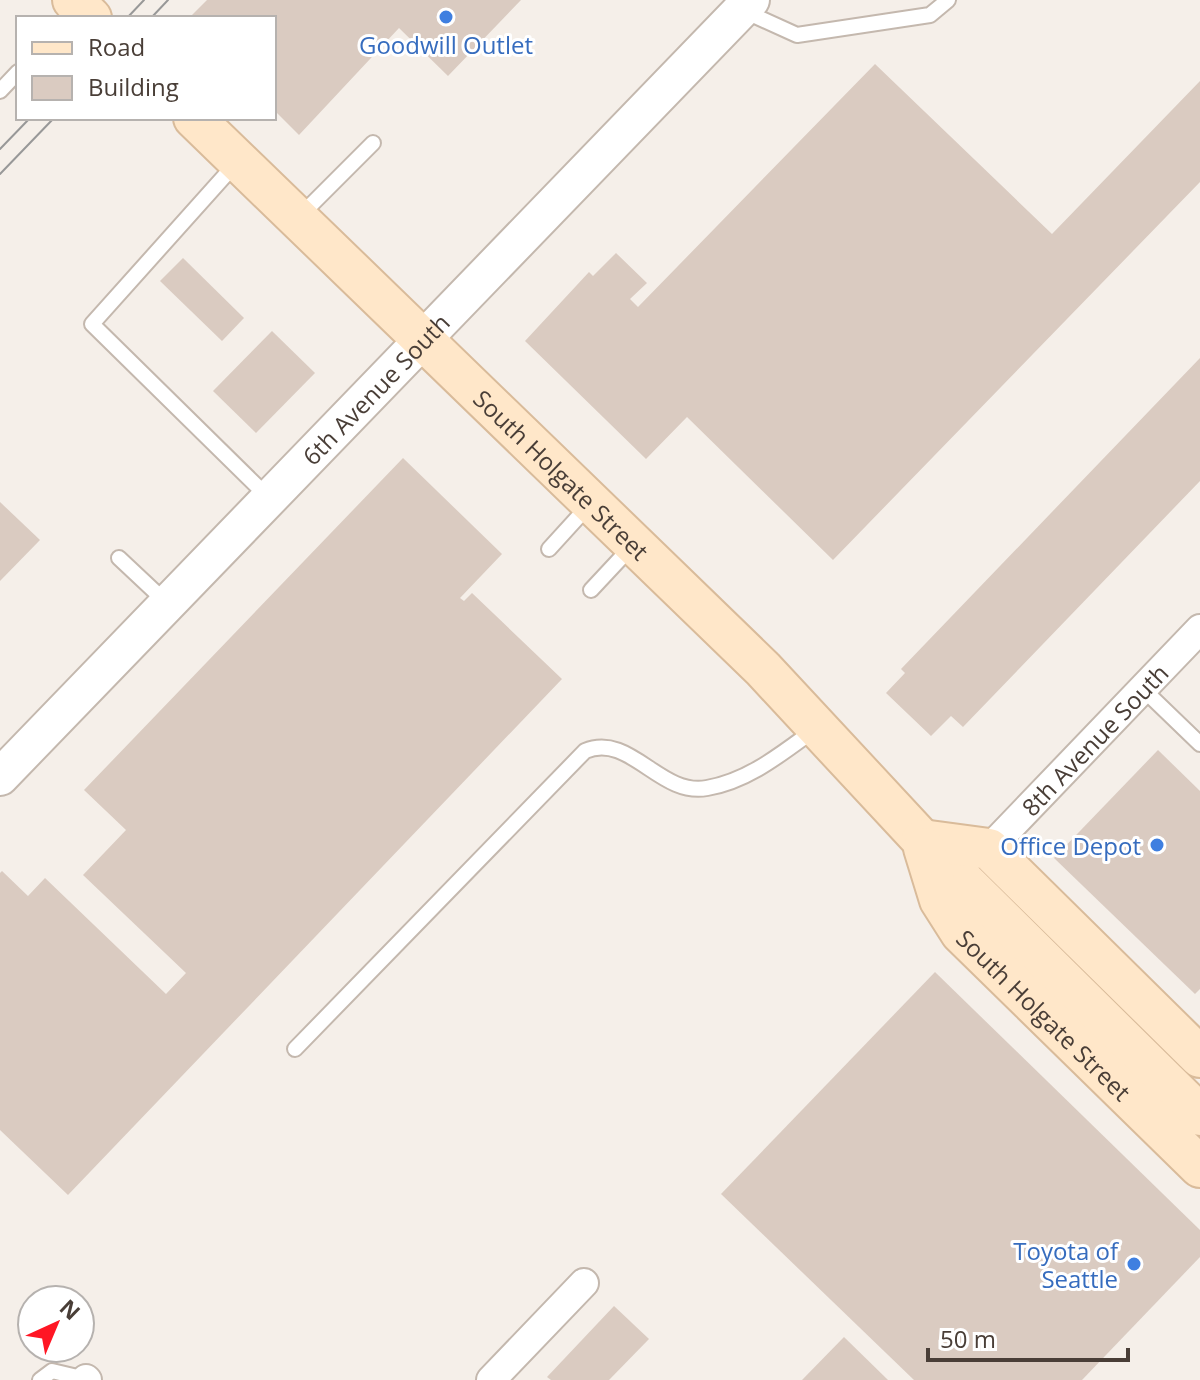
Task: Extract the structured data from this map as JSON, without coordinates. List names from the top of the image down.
{
  "streets": {
    "main road": ["South Holgate Street"],
    "street": ["6th Avenue South", "8th Avenue South"]
  },
  "crossings": [
    ["6th Avenue South", "South Holgate Street"]
  ],
  "places": ["Goodwill Outlet", "Office Depot", "Toyota of Seattle"],
  "legend": ["Road", "Building"],
  "scale_bar": "50 m",
  "north": "top right"
}
